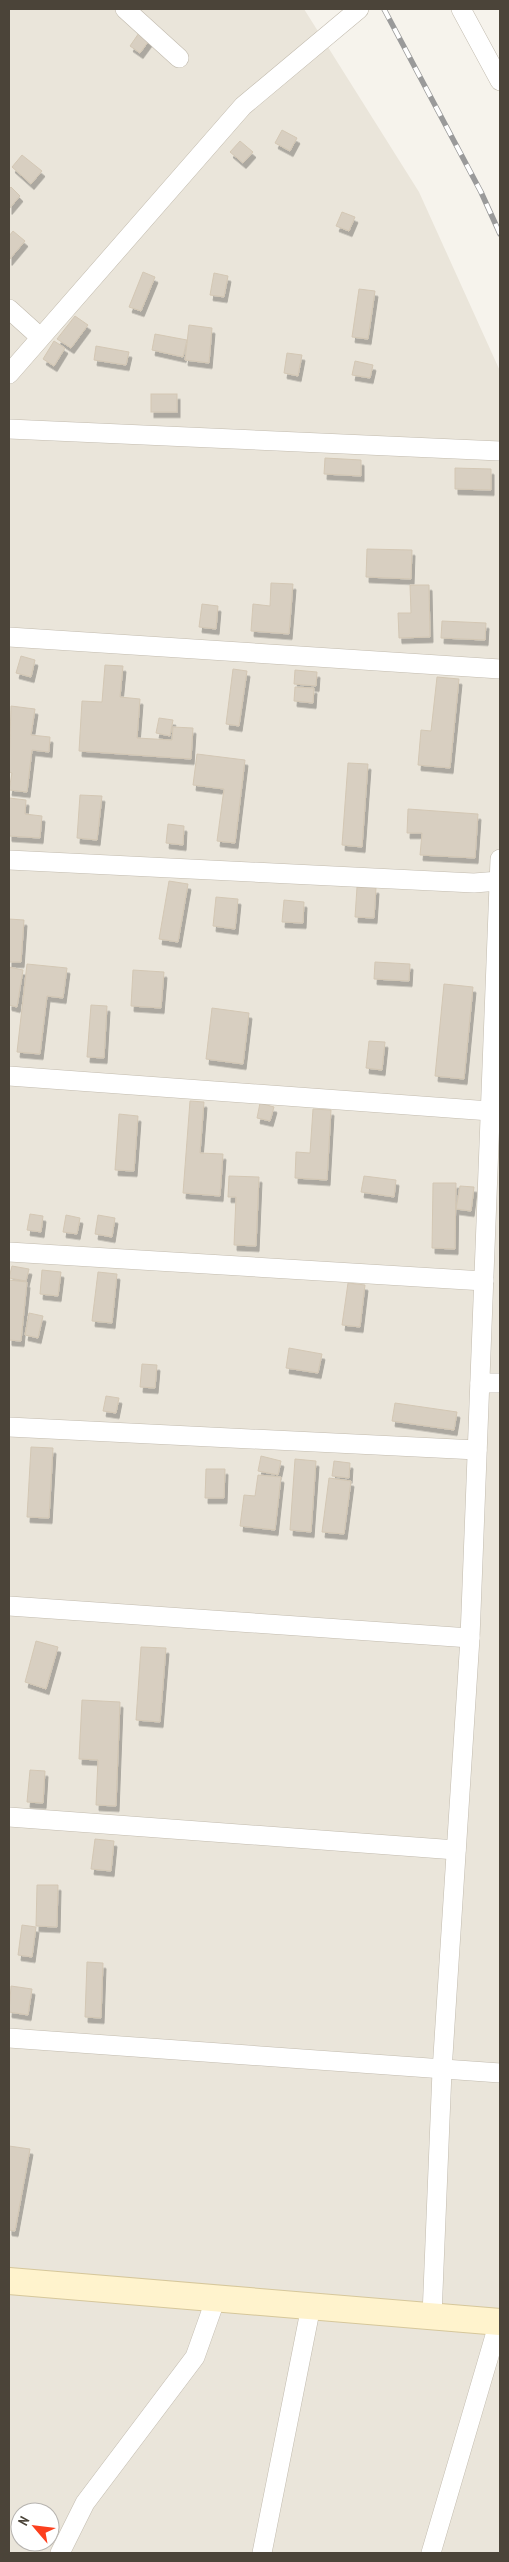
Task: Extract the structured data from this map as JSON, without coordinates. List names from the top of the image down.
{
  "north": "top left"
}
